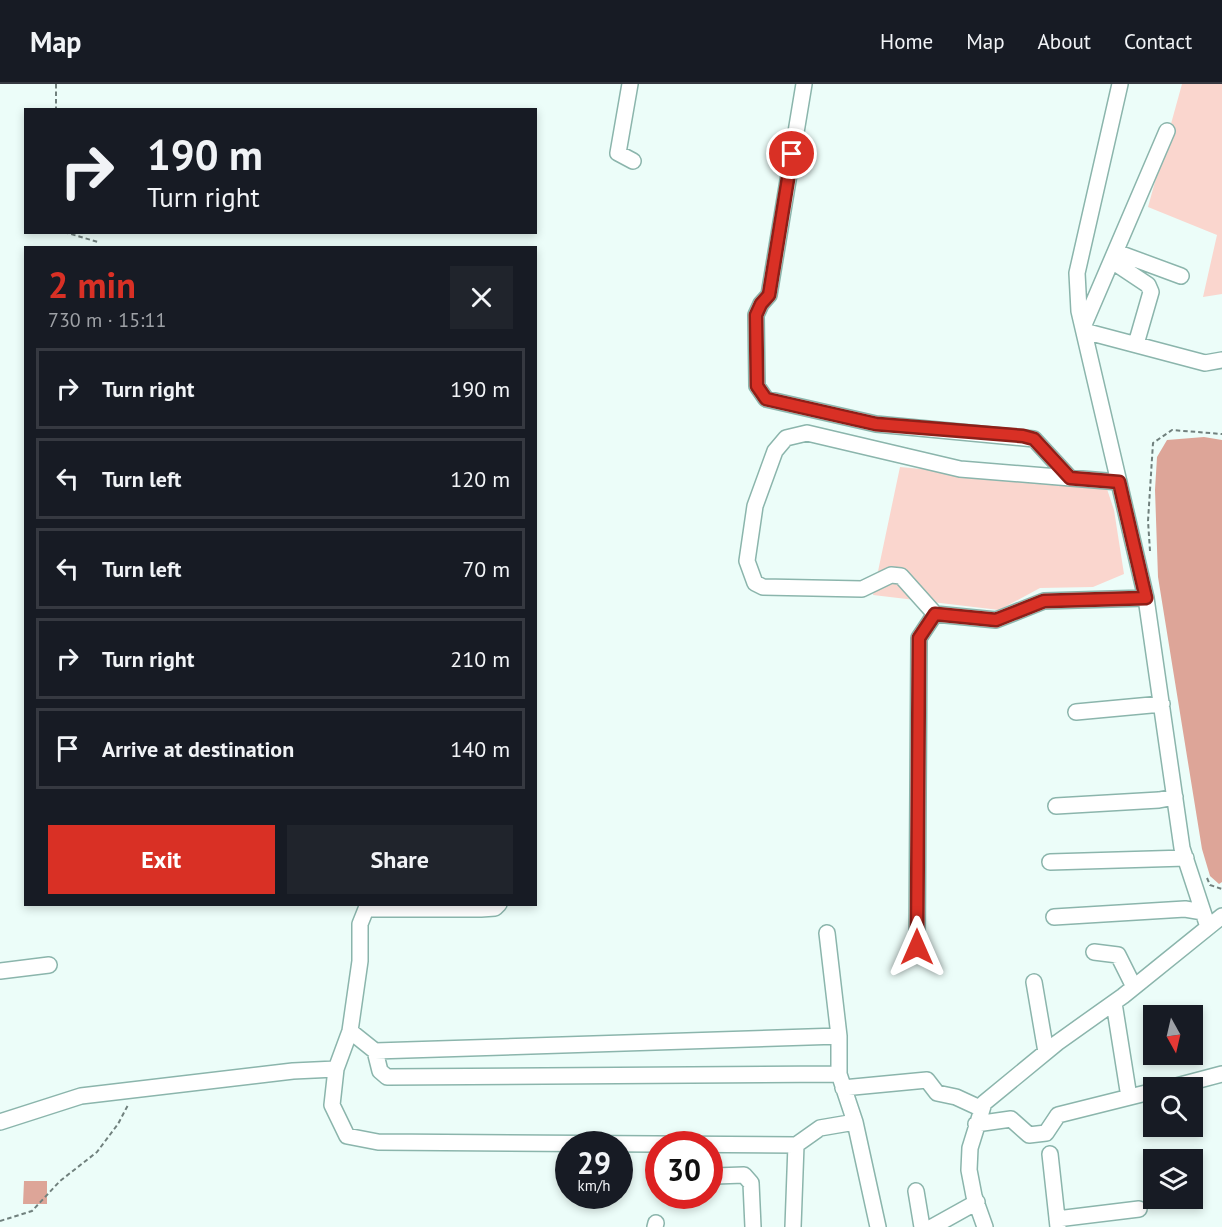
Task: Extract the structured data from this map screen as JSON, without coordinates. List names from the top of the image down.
{
  "north": "bottom",
  "page": {
    "header": "Map",
    "nav": [
      "Home",
      "Map",
      "About",
      "Contact"
    ],
    "turn": ["190 m", "Turn right"],
    "heading": ["2 min", "730 m · 15:11"],
    "list": [
      {
        "name": "Turn right",
        "value": "190 m"
      },
      {
        "name": "Turn left",
        "value": "120 m"
      },
      {
        "name": "Turn left",
        "value": "70 m"
      },
      {
        "name": "Turn right",
        "value": "210 m"
      },
      {
        "name": "Arrive at destination",
        "value": "140 m"
      }
    ],
    "buttons": ["Exit", "Share"],
    "speed": "29 km/h",
    "limit": "30"
  }
}
